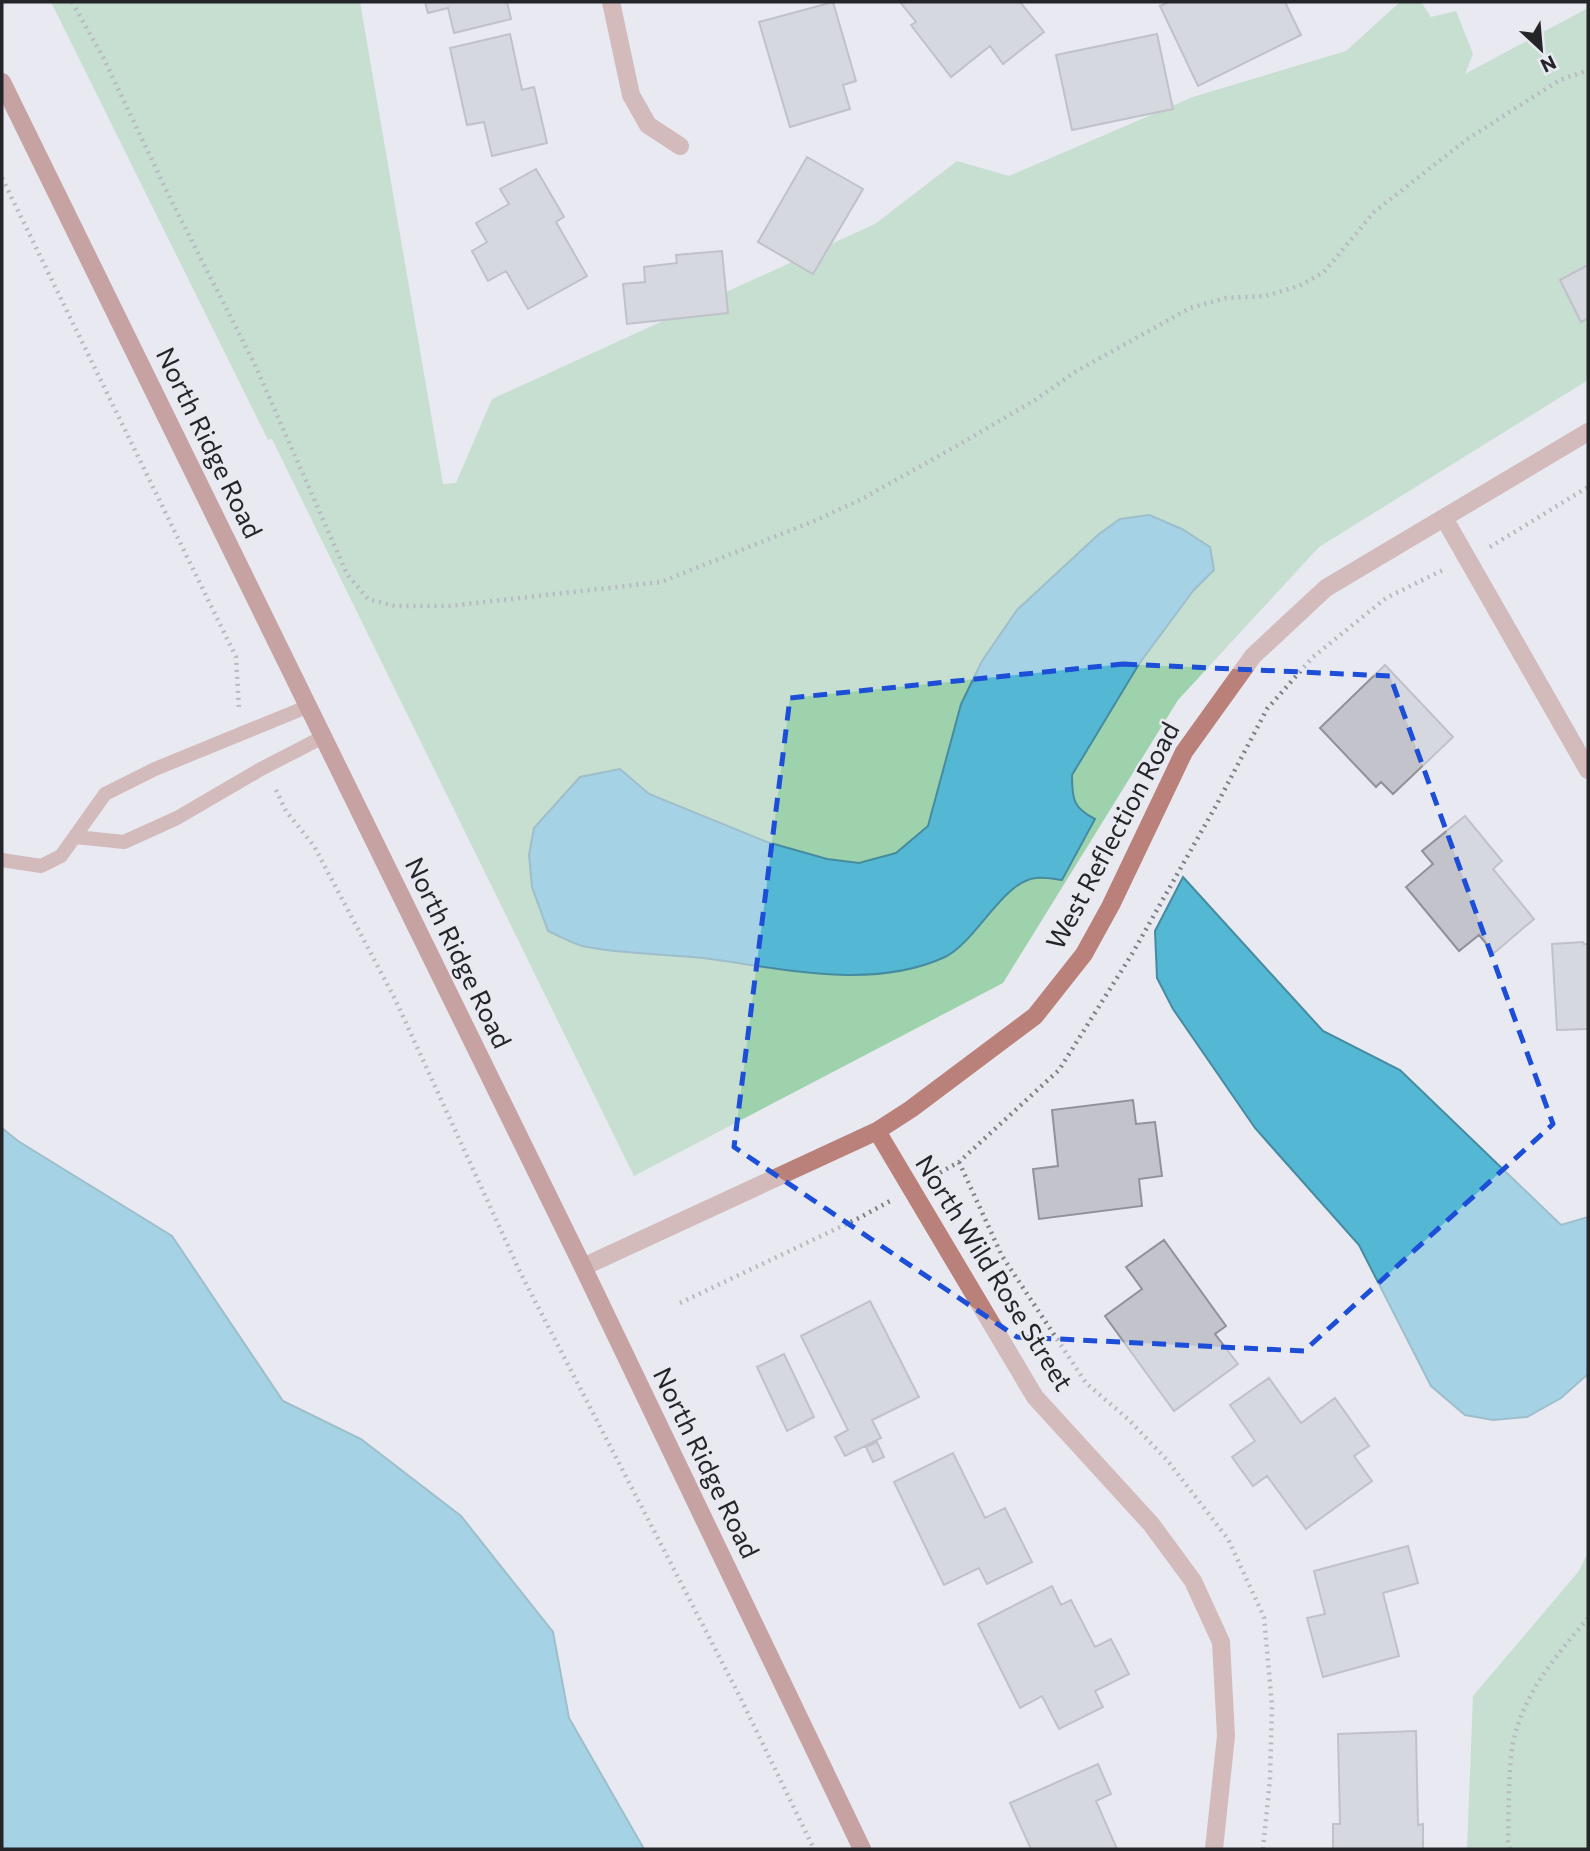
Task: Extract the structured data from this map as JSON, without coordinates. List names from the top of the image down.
{
  "streets": {
    "main road": ["North Ridge Road"],
    "street": ["West Reflection Road", "North Wild Rose Street"]
  },
  "crossings": [
    ["North Ridge Road", "West Reflection Road"],
    ["West Reflection Road", "North Wild Rose Street"]
  ],
  "north": "bottom right"
}
